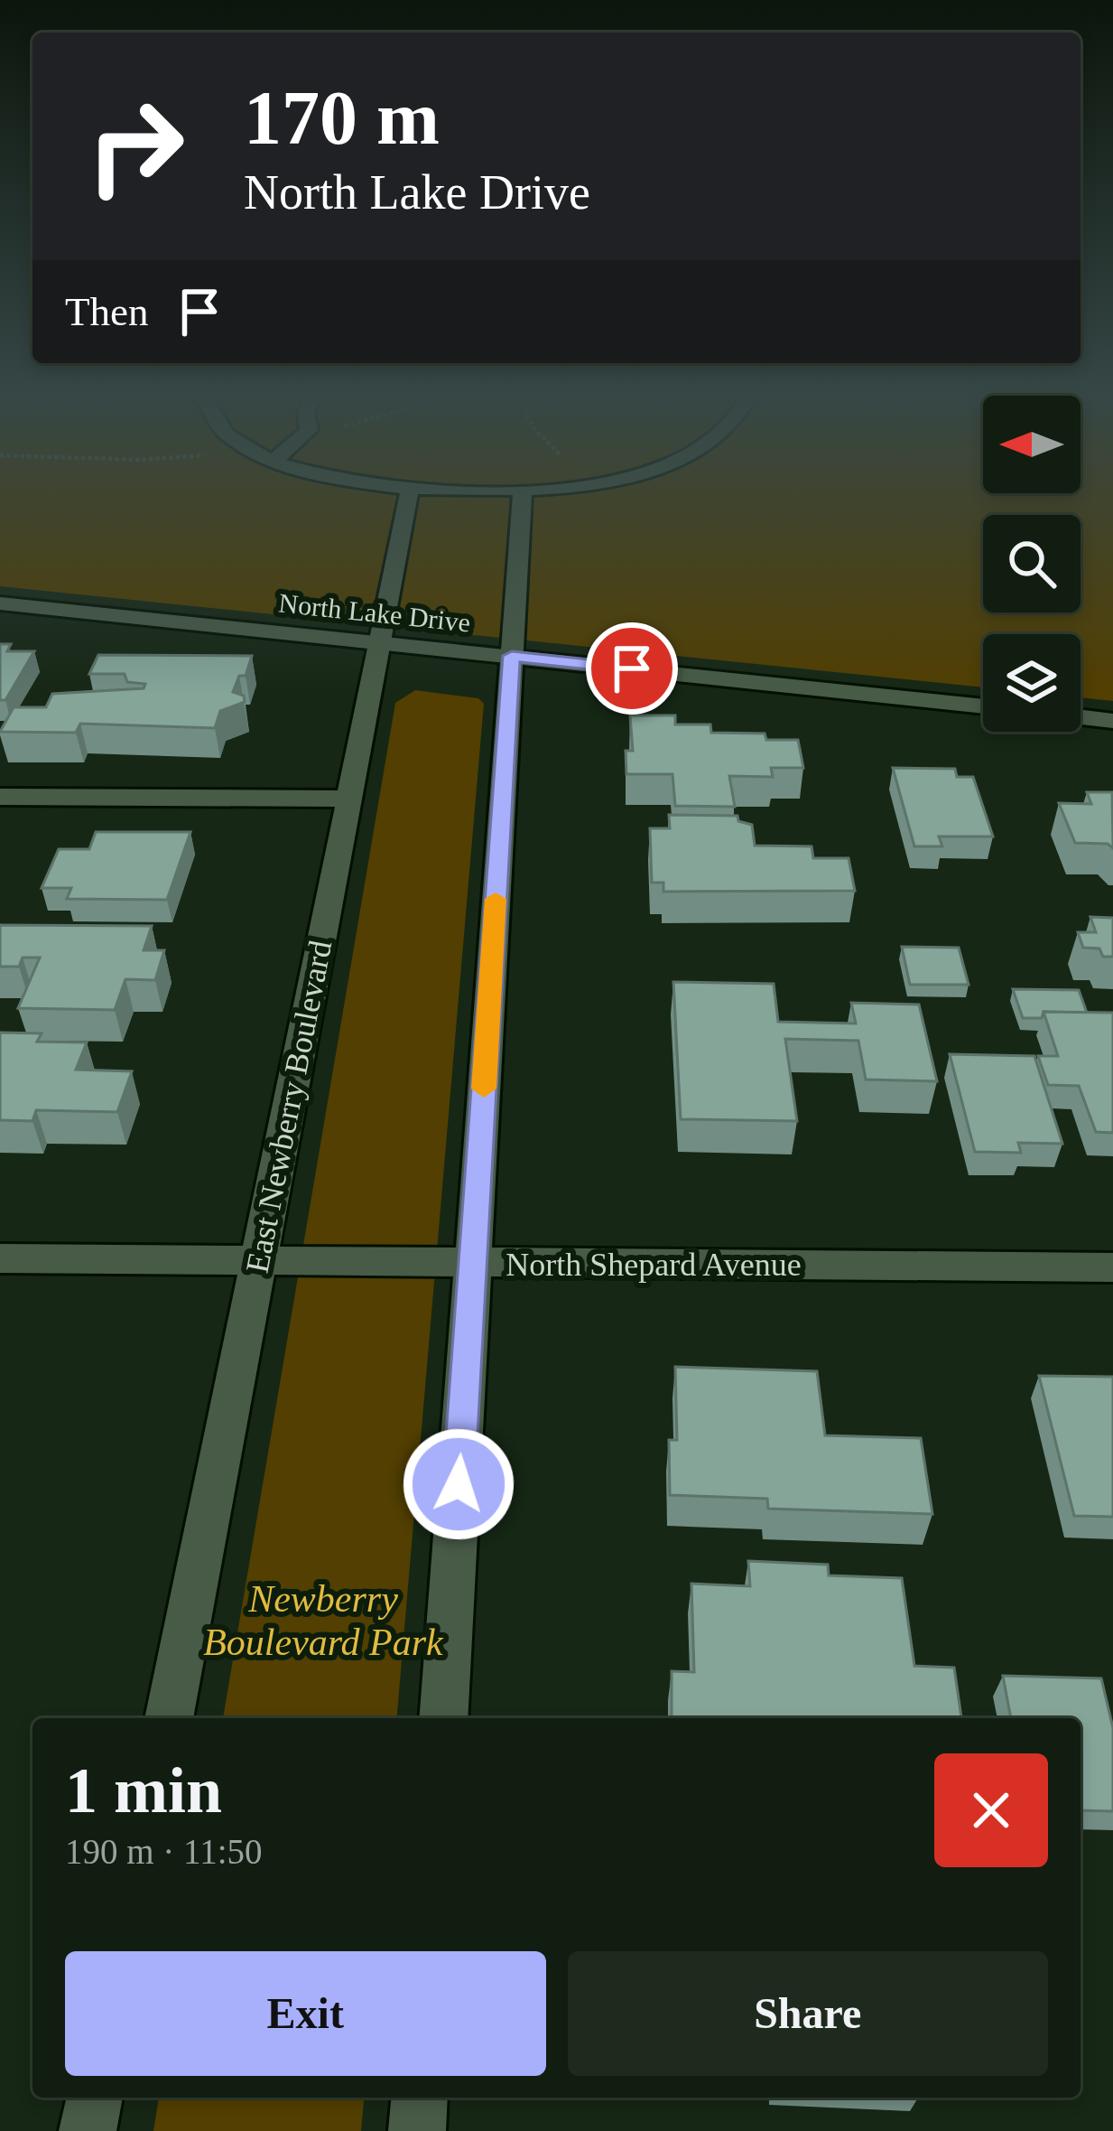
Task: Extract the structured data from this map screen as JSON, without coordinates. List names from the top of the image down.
{
  "streets": {
    "street": ["North Lake Drive", "East Newberry Boulevard", "North Shepard Avenue"]
  },
  "crossings": [
    ["North Lake Drive", "East Newberry Boulevard"],
    ["East Newberry Boulevard", "North Shepard Avenue"]
  ],
  "parks": ["Newberry Boulevard Park"],
  "north": "left",
  "page": {
    "turn": ["170 m", "North Lake Drive"],
    "then": "Then",
    "heading": ["1 min", "190 m · 11:50"],
    "buttons": ["Exit", "Share"]
  }
}
